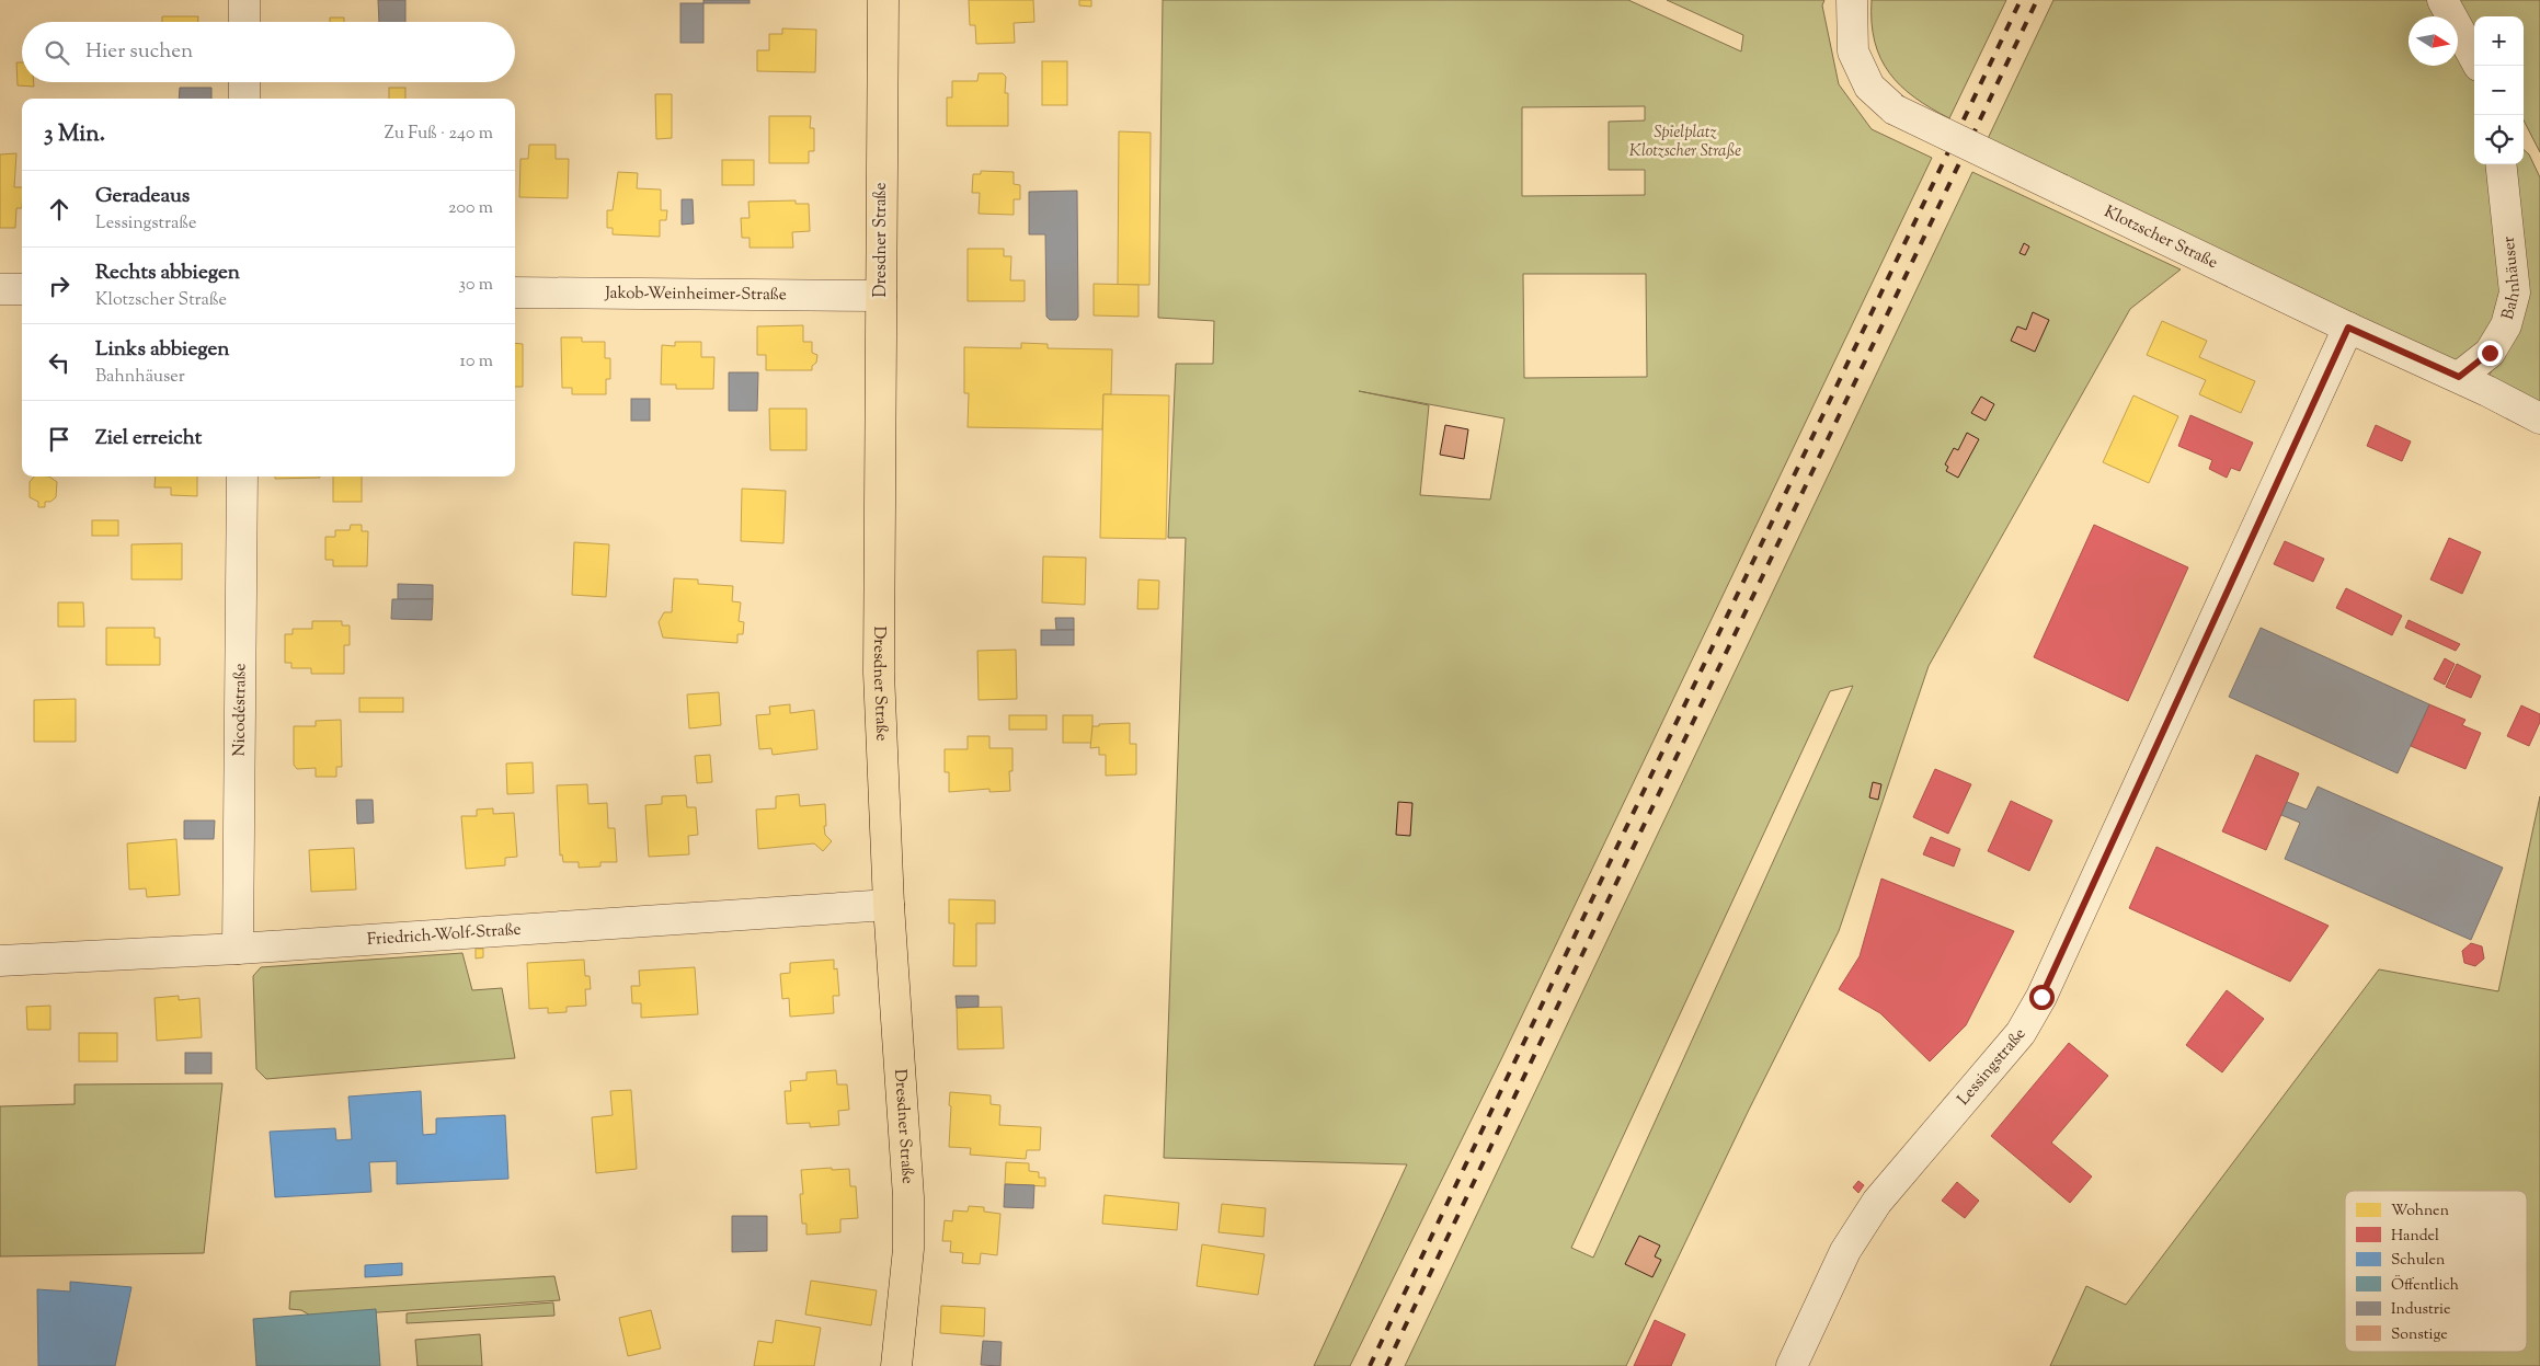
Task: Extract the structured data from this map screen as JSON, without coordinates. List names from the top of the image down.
{
  "streets": {
    "main road": ["Dresdner Straße"],
    "street": [
      "Klotzscher Straße",
      "Bahnhäuser",
      "Jakob-Weinheimer-Straße",
      "Nicodéstraße",
      "Friedrich-Wolf-Straße",
      "Lessingstraße"
    ]
  },
  "crossings": [
    ["Klotzscher Straße", "Bahnhäuser"],
    ["Klotzscher Straße", "Lessingstraße"],
    ["Dresdner Straße", "Jakob-Weinheimer-Straße"],
    ["Dresdner Straße", "Friedrich-Wolf-Straße"],
    ["Nicodéstraße", "Friedrich-Wolf-Straße"]
  ],
  "parks": ["Spielplatz Klotzscher Straße"],
  "legend": [
    "Wohnen",
    "Handel",
    "Schulen",
    "Öffentlich",
    "Industrie",
    "Sonstige"
  ],
  "north": "right",
  "page": {
    "map_buttons": ["+", "−"],
    "search": "Hier suchen",
    "heading": ["3 Min.", "Zu Fuß · 240 m"],
    "list": [
      ["Geradeaus", "Lessingstraße", "200 m"],
      ["Rechts abbiegen", "Klotzscher Straße", "30 m"],
      ["Links abbiegen", "Bahnhäuser", "10 m"],
      "Ziel erreicht"
    ]
  }
}
